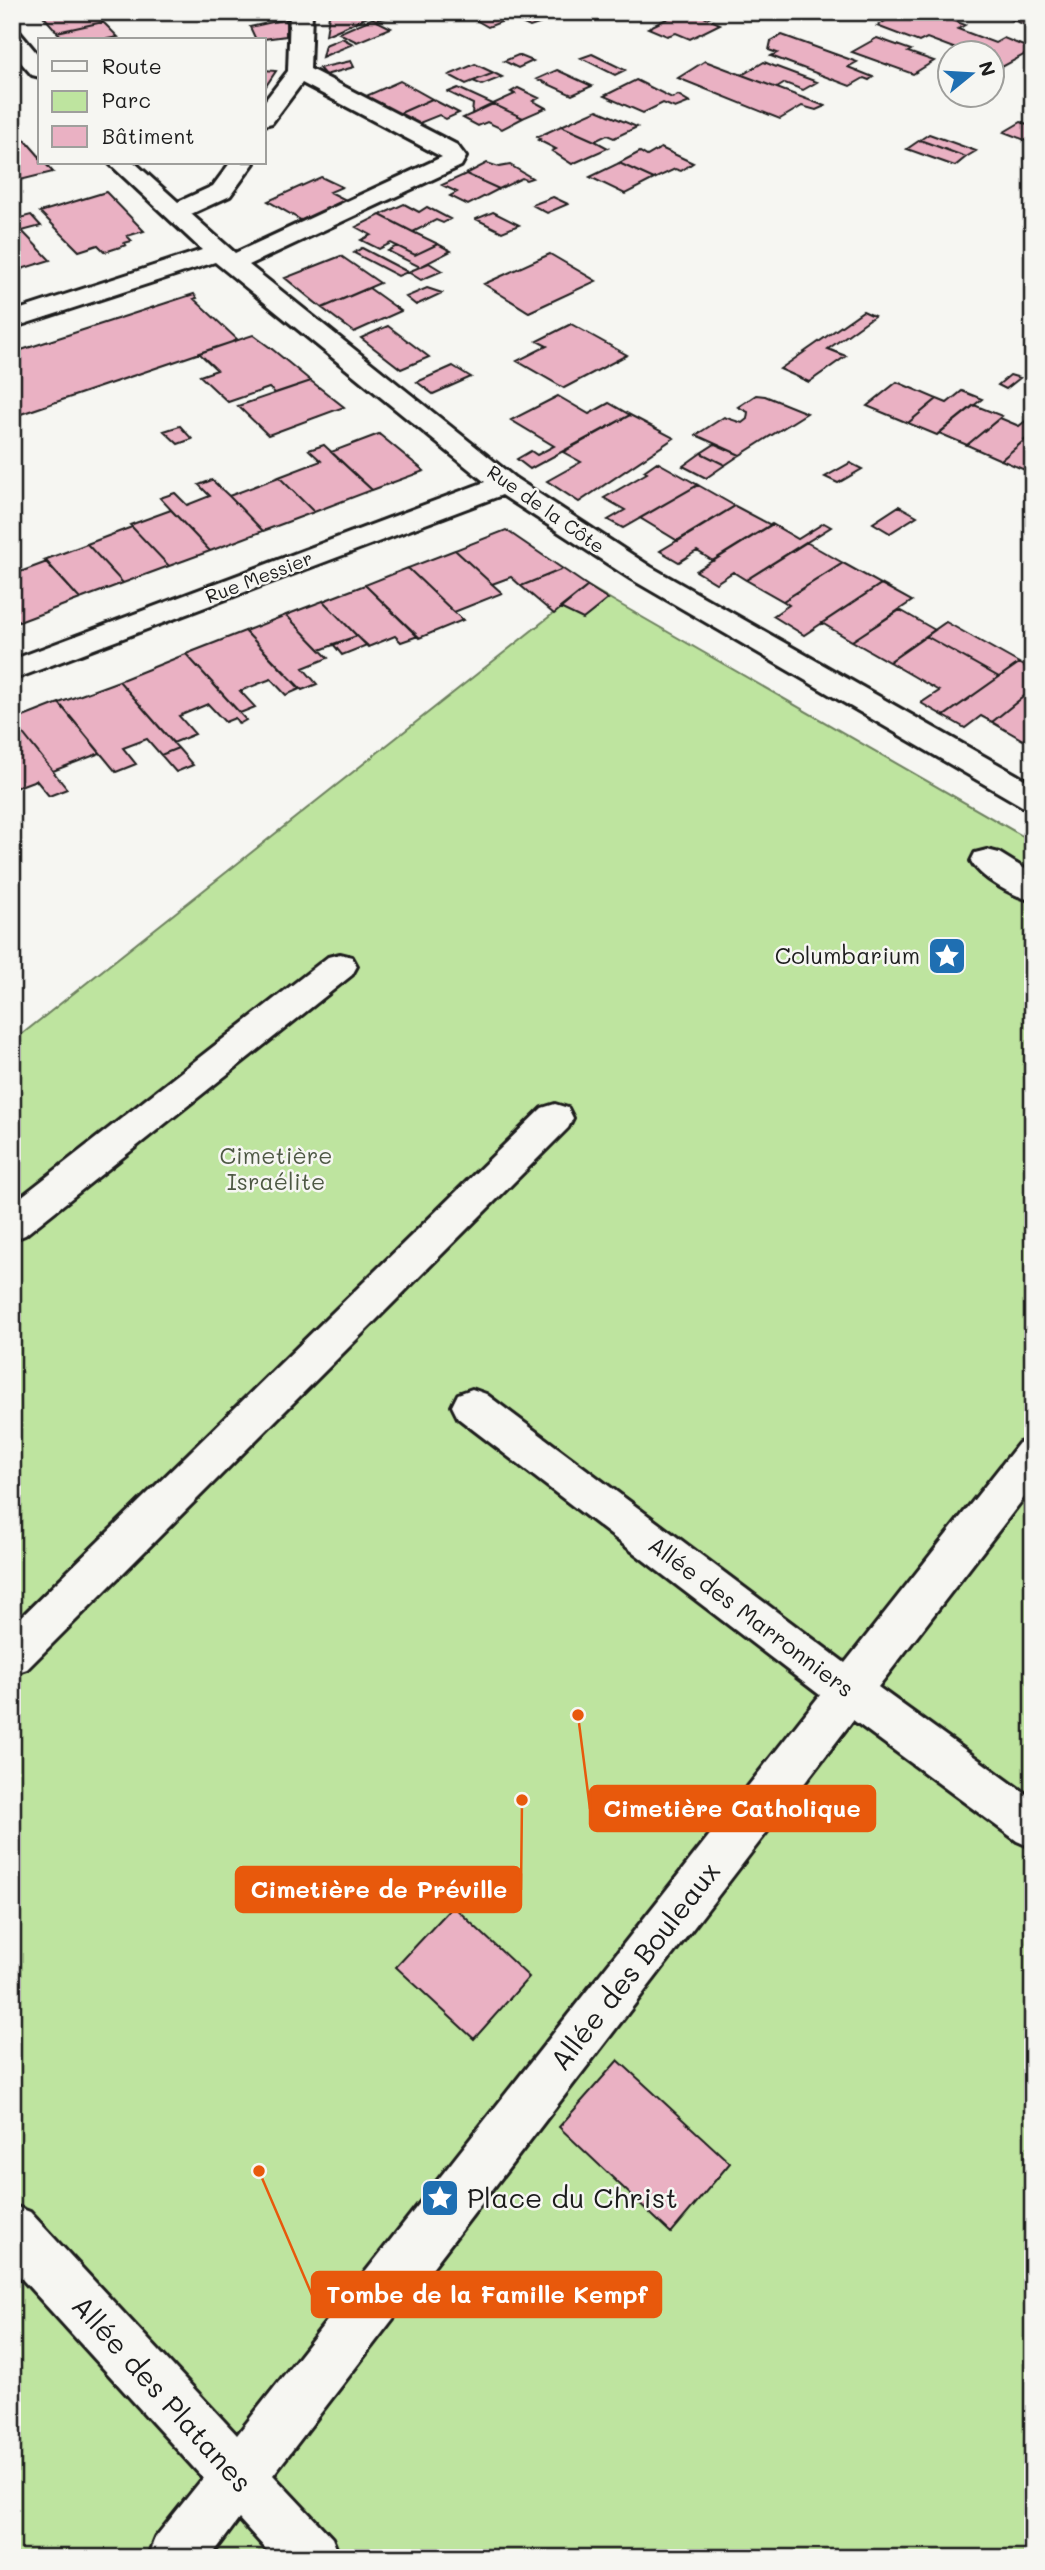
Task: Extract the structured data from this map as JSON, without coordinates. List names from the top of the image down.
{
  "streets": {
    "street": [
      "Rue de la Côte",
      "Rue Messier",
      "Allée des Marronniers",
      "Allée des Bouleaux",
      "Allée des Platanes"
    ]
  },
  "crossings": [
    ["Rue de la Côte", "Rue Messier"],
    ["Allée des Marronniers", "Allée des Bouleaux"],
    ["Allée des Bouleaux", "Allée des Platanes"]
  ],
  "parks": ["Cimetière Israélite"],
  "places": {
    "place": ["Columbarium", "Place du Christ"],
    "other": ["Cimetière Catholique", "Cimetière de Préville", "Tombe de la Famille Kempf"]
  },
  "legend": ["Route", "Parc", "Bâtiment"],
  "north": "right"
}
